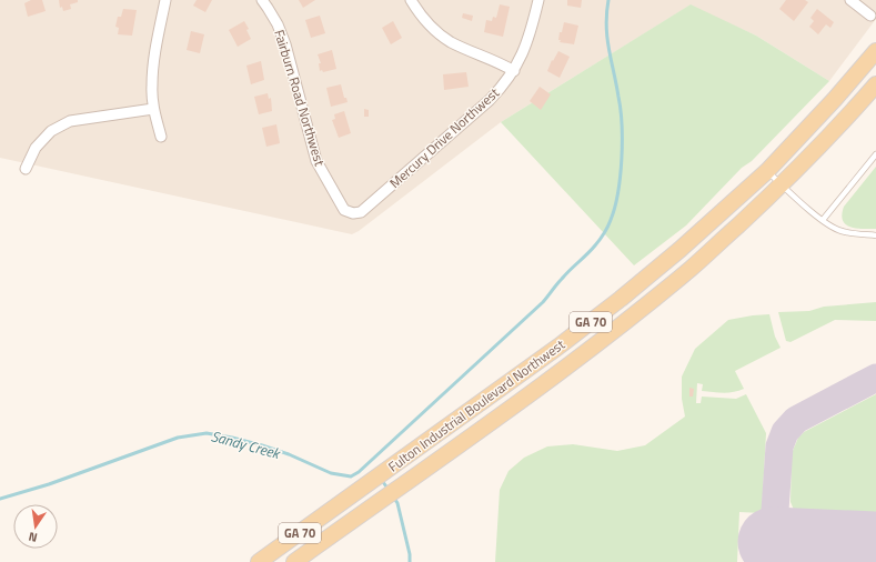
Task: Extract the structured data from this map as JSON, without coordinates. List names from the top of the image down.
{
  "streets": {
    "main road": ["GA 70", "Fulton Industrial Boulevard Northwest"],
    "street": ["Fairburn Road Northwest", "Mercury Drive Northwest"]
  },
  "crossings": [
    ["Fairburn Road Northwest", "Mercury Drive Northwest"]
  ],
  "water": ["Sandy Creek"],
  "north": "bottom"
}
